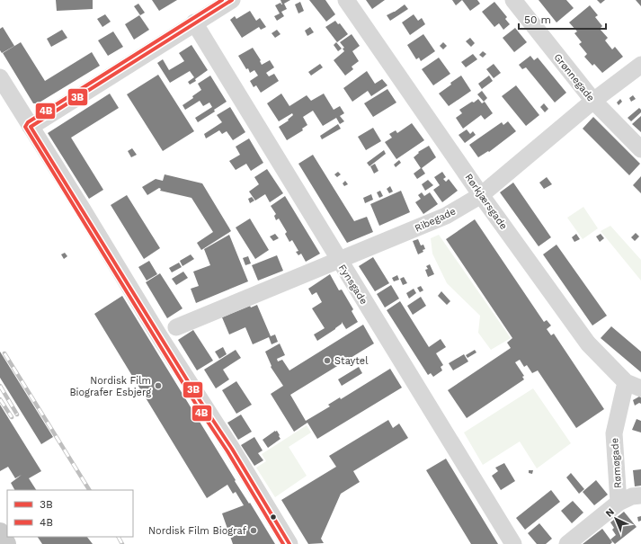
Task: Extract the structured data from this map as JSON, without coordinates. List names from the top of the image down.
{
  "streets": {
    "street": [
      "Grønnegade",
      "Rørkjærsgade",
      "Ribegade",
      "Fynsgade",
      "Rømøgade"
    ]
  },
  "crossings": [
    ["Grønnegade", "Ribegade"],
    ["Rørkjærsgade", "Ribegade"],
    ["Rørkjærsgade", "Rømøgade"],
    ["Ribegade", "Fynsgade"]
  ],
  "places": ["Staytel", "Nordisk Film Biografer Esbjerg", "Nordisk Film Biograf"],
  "lines": ["transit line 3B", "transit line 4B"],
  "legend": ["3B", "4B"],
  "scale_bar": "50 m",
  "north": "top left"
}
